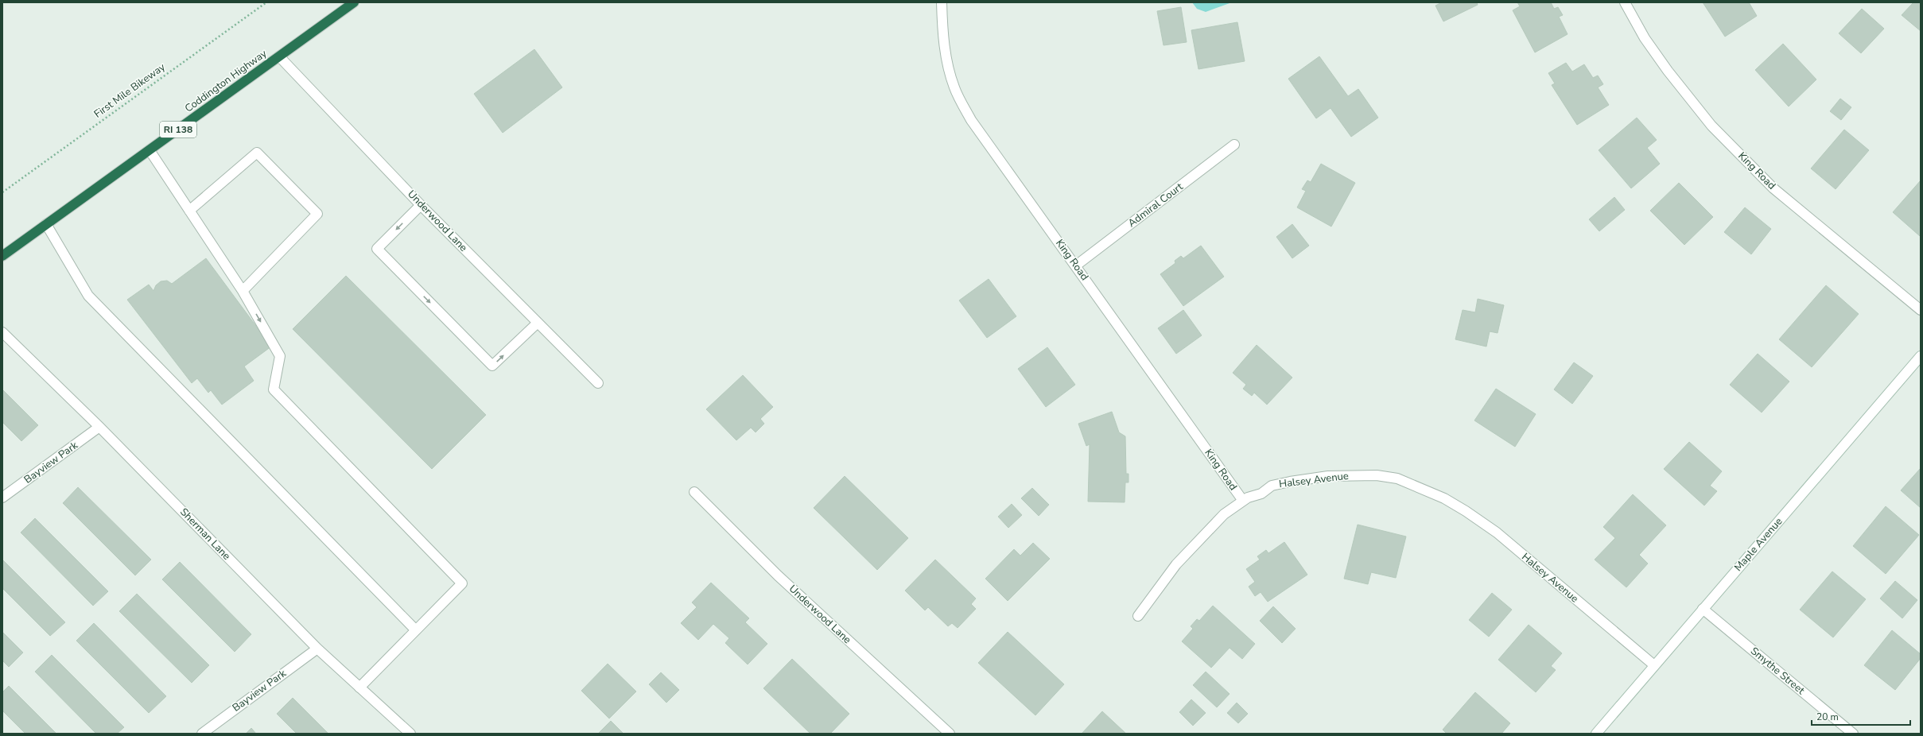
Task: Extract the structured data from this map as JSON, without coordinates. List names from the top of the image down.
{
  "streets": {
    "highway": ["Coddington Highway", "RI 138"],
    "street": [
      "King Road",
      "Admiral Court",
      "Underwood Lane",
      "Bayview Park",
      "Halsey Avenue",
      "Sherman Lane",
      "Maple Avenue",
      "Smythe Street"
    ],
    "path": ["First Mile Bikeway"]
  },
  "crossings": [
    ["Coddington Highway", "Underwood Lane"],
    ["King Road", "Admiral Court"],
    ["King Road", "Halsey Avenue"],
    ["Bayview Park", "Sherman Lane"],
    ["Halsey Avenue", "Maple Avenue"],
    ["Maple Avenue", "Smythe Street"]
  ],
  "scale_bar": "20 m"
}
